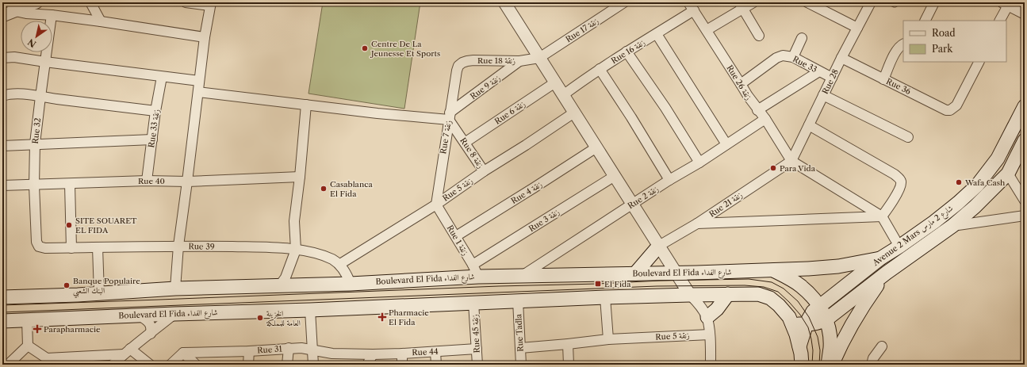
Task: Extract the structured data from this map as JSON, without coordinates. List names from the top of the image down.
{
  "streets": {
    "main road": ["Avenue 2 Mars شارع 2 مارس", "Boulevard El Fida شارع الفداء"],
    "street": [
      "Rue 17 زنقة",
      "Rue 16 زنقة",
      "Rue 18 زنقة",
      "Rue 33",
      "Rue 28",
      "Rue 26 زنقة",
      "Rue 36",
      "Rue 9 زنقة",
      "Rue 6 زنقة",
      "Rue 33 زنقة",
      "Rue 32",
      "Rue 7 زنقة",
      "Rue 8 زنقة",
      "Rue 40",
      "Rue 5 زنقة",
      "Rue 4 زنقة",
      "Rue 2 زنقة",
      "Rue 21 زنقة",
      "Rue 3 زنقة",
      "Rue 1 زنقة",
      "Rue 39",
      "Rue Tadla",
      "Rue 45 زنقة",
      "Rue 31",
      "Rue 44"
    ]
  },
  "crossings": [
    ["Rue 17 زنقة", "Rue 18 زنقة"],
    ["Rue 16 زنقة", "Rue 26 زنقة"],
    ["Rue 18 زنقة", "Rue 9 زنقة"],
    ["Rue 18 زنقة", "Rue 7 زنقة"],
    ["Rue 33", "Rue 28"],
    ["Rue 33", "Rue 26 زنقة"],
    ["Rue 28", "Rue 26 زنقة"],
    ["Rue 28", "Rue 36"],
    ["Rue 28", "Rue 21 زنقة"],
    ["Rue 26 زنقة", "Rue 2 زنقة"],
    ["Rue 26 زنقة", "Rue 21 زنقة"],
    ["Rue 9 زنقة", "Rue 7 زنقة"],
    ["Rue 9 زنقة", "Rue 8 زنقة"],
    ["Rue 6 زنقة", "Rue 8 زنقة"],
    ["Rue 33 زنقة", "Rue 40"],
    ["Rue 32", "Rue 40"],
    ["Rue 32", "Rue 39"],
    ["Rue 7 زنقة", "Rue 8 زنقة"],
    ["Rue 7 زنقة", "Rue 5 زنقة"],
    ["Rue 7 زنقة", "Rue 1 زنقة"],
    ["Rue 8 زنقة", "Rue 5 زنقة"],
    ["Rue 5 زنقة", "Rue 1 زنقة"],
    ["Rue 5 زنقة", "Rue 39"],
    ["Rue 5 زنقة", "Rue Tadla"],
    ["Rue 4 زنقة", "Rue 1 زنقة"],
    ["Rue 2 زنقة", "Boulevard El Fida شارع الفداء"],
    ["Rue 3 زنقة", "Rue 1 زنقة"],
    ["Rue 3 زنقة", "Boulevard El Fida شارع الفداء"],
    ["Avenue 2 Mars شارع 2 مارس", "Boulevard El Fida شارع الفداء"],
    ["Rue 1 زنقة", "Boulevard El Fida شارع الفداء"],
    ["Boulevard El Fida شارع الفداء", "Rue Tadla"],
    ["Boulevard El Fida شارع الفداء", "Rue 45 زنقة"],
    ["Rue 45 زنقة", "Rue 44"],
    ["Rue 31", "Rue 44"]
  ],
  "places": {
    "other": [
      "Centre De La Jeunesse Et Sports",
      "Para Vida",
      "Wafa Cash",
      "Casablanca El Fida",
      "SITE SOUARET EL FIDA",
      "Banque Populaire البنك الشعبي",
      "الخزينة العامة للمملكة"
    ],
    "transit": ["El Fida"],
    "health": ["Pharmacie El Fida", "Parapharmacie"]
  },
  "legend": ["Road", "Park"],
  "north": "bottom left"
}
